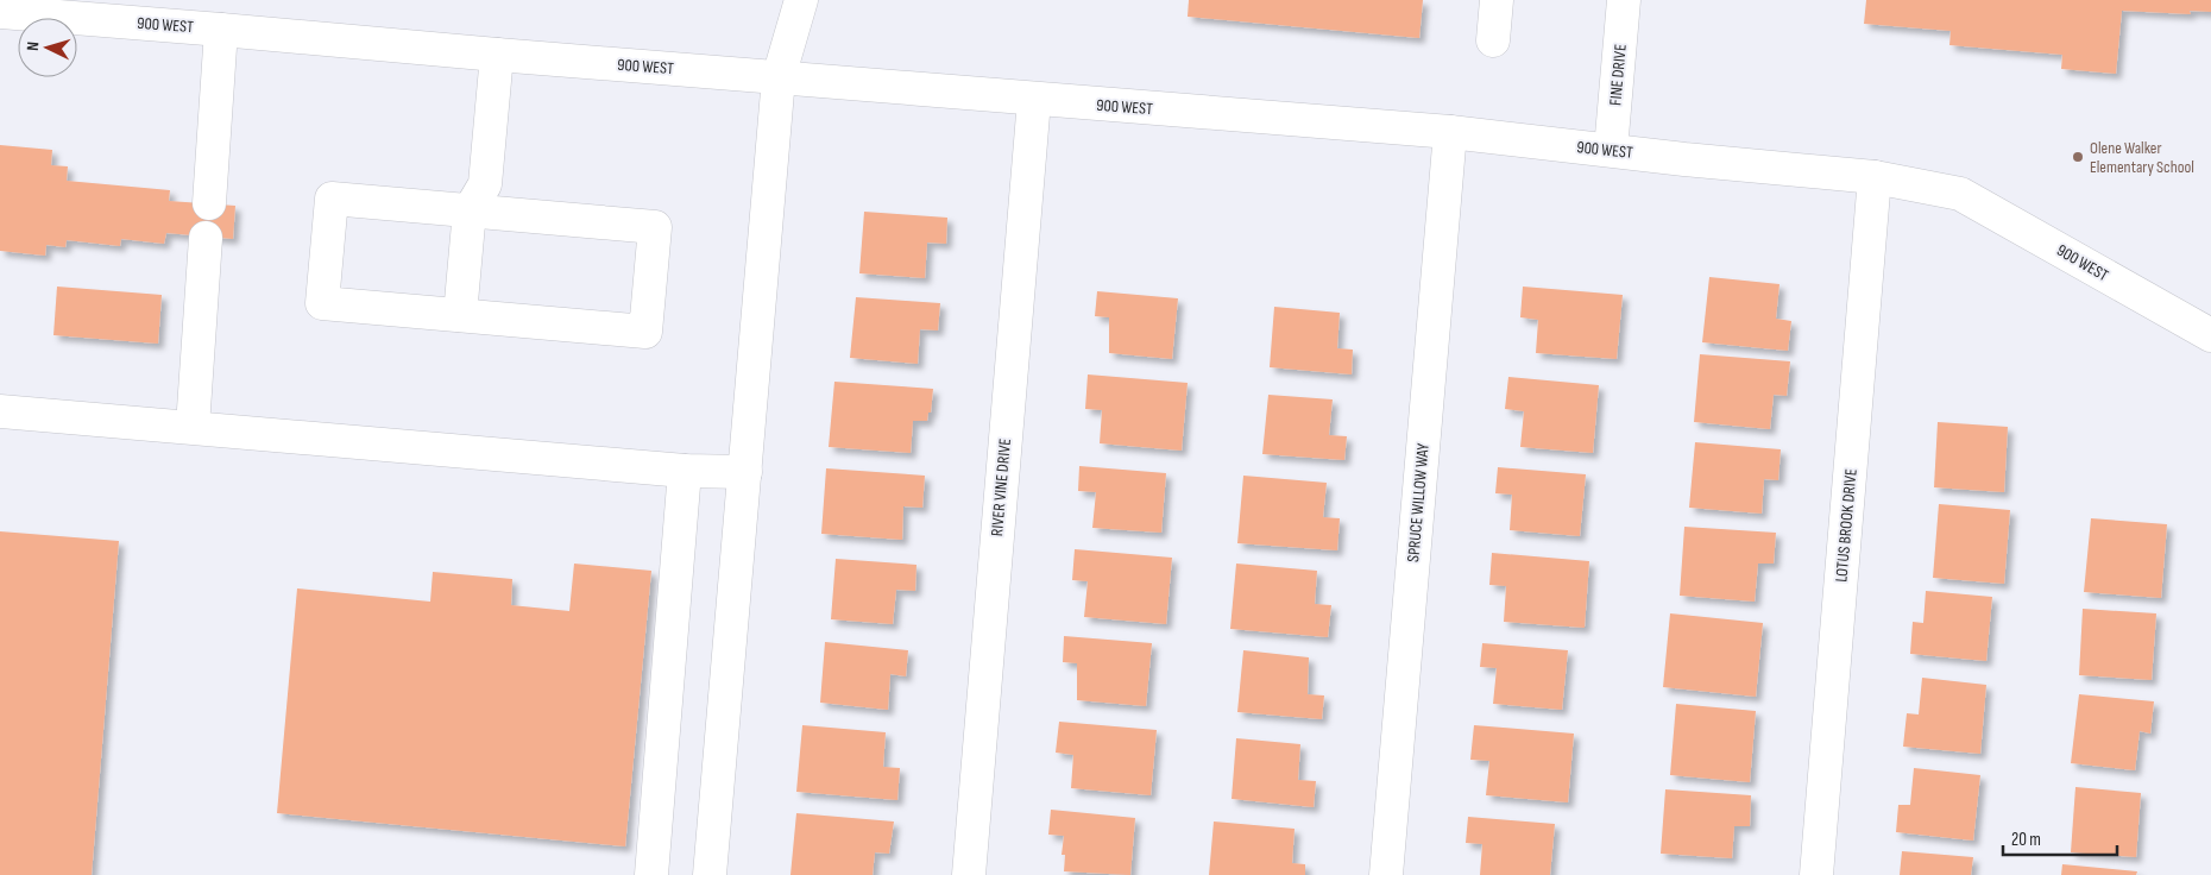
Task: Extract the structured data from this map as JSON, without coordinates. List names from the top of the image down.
{
  "streets": {
    "street": [
      "900 WEST",
      "FINE DRIVE",
      "RIVER VINE DRIVE",
      "SPRUCE WILLOW WAY",
      "LOTUS BROOK DRIVE"
    ]
  },
  "crossings": [
    ["900 WEST", "FINE DRIVE"],
    ["900 WEST", "RIVER VINE DRIVE"],
    ["900 WEST", "SPRUCE WILLOW WAY"],
    ["900 WEST", "LOTUS BROOK DRIVE"]
  ],
  "places": ["Olene Walker Elementary School"],
  "scale_bar": "20 m",
  "north": "left"
}
